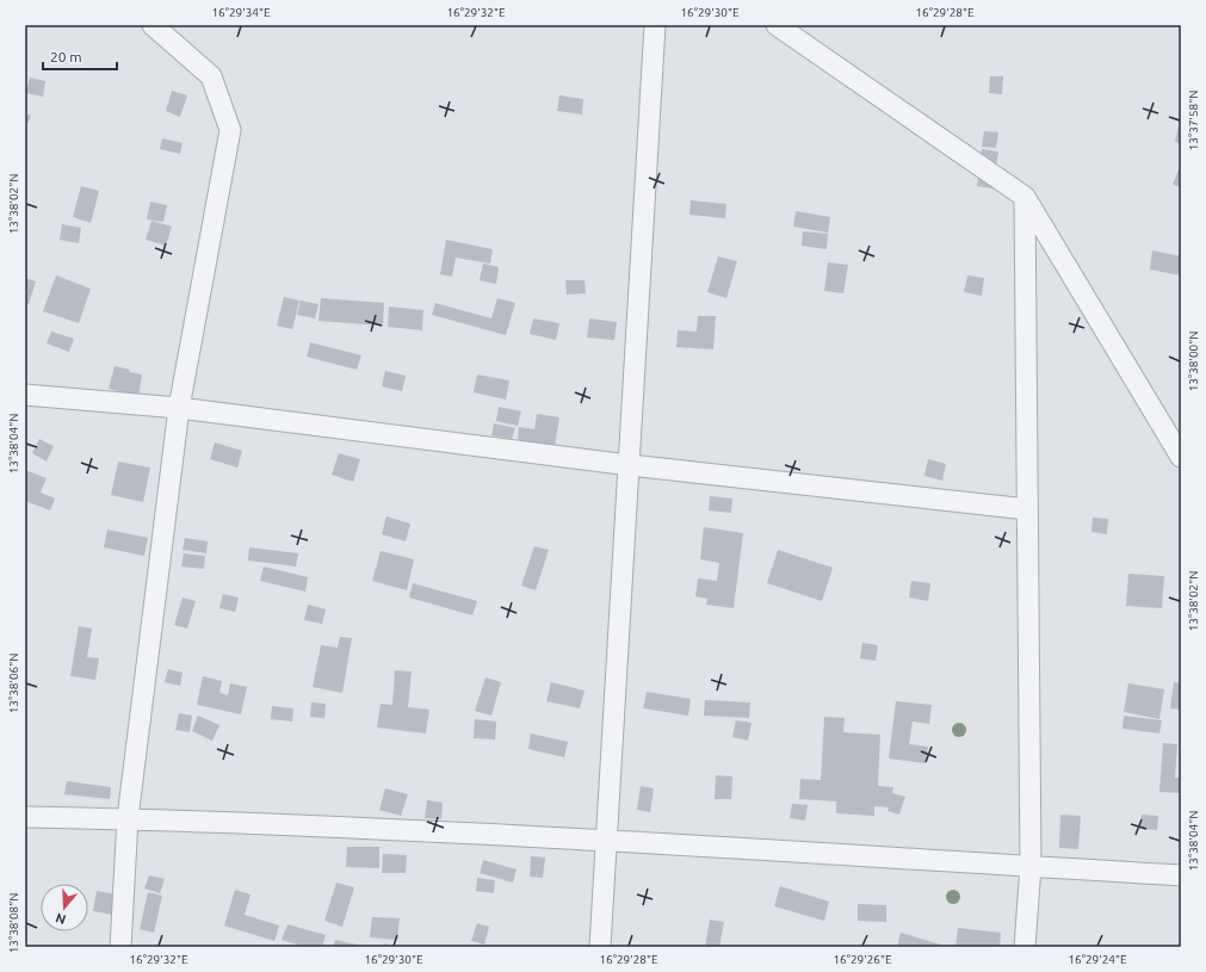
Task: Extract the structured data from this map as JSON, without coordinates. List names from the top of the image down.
{
  "scale_bar": "20 m",
  "north": "bottom",
  "coordinates": [
    "16°29'34\"E",
    "16°29'32\"E",
    "16°29'30\"E",
    "16°29'28\"E",
    "13°37'58\"N",
    "13°38'02\"N",
    "13°38'00\"N",
    "13°38'04\"N",
    "13°38'06\"N",
    "13°38'08\"N",
    "16°29'26\"E",
    "16°29'24\"E"
  ]
}
